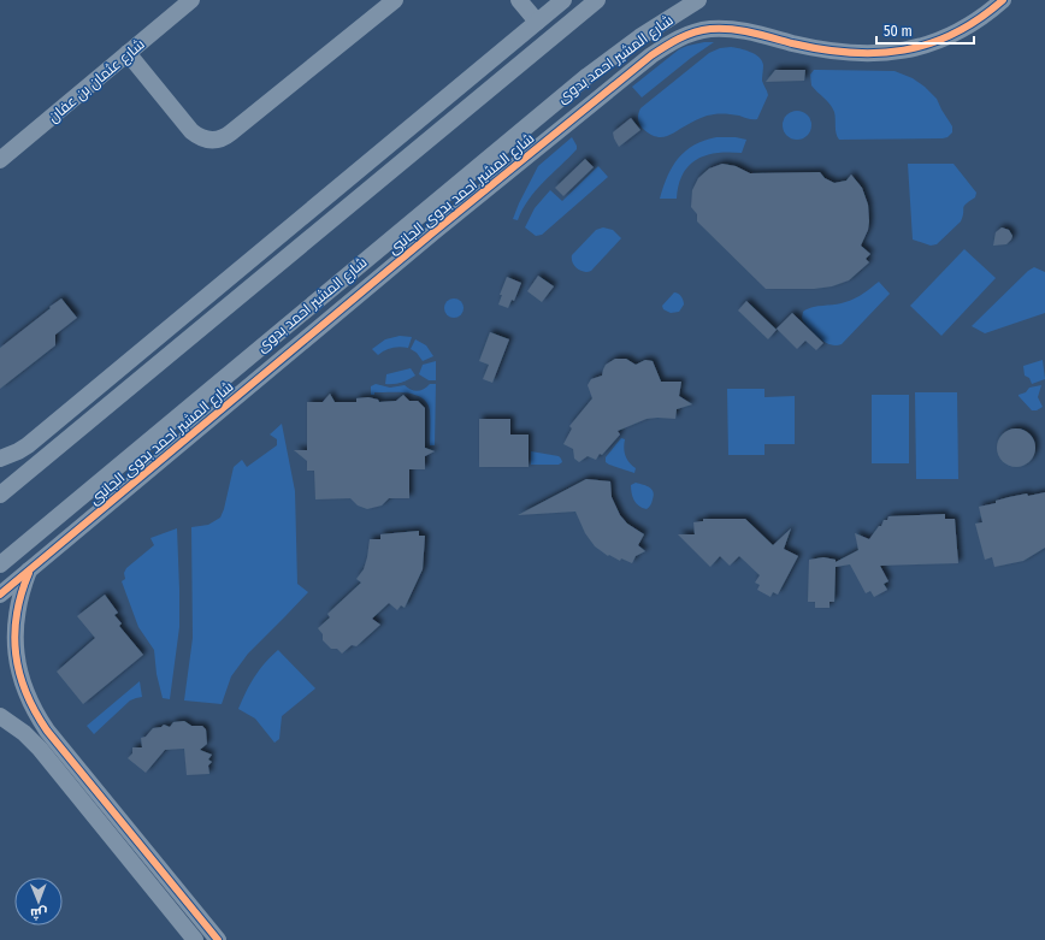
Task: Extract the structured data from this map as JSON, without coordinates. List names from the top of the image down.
{
  "streets": {
    "street": ["شارع المشير احمد بدوى", "شارع عثمان بن عفان", "شارع المشير احمد بدوى الجانبى"]
  },
  "scale_bar": "50 m",
  "north": "bottom"
}
